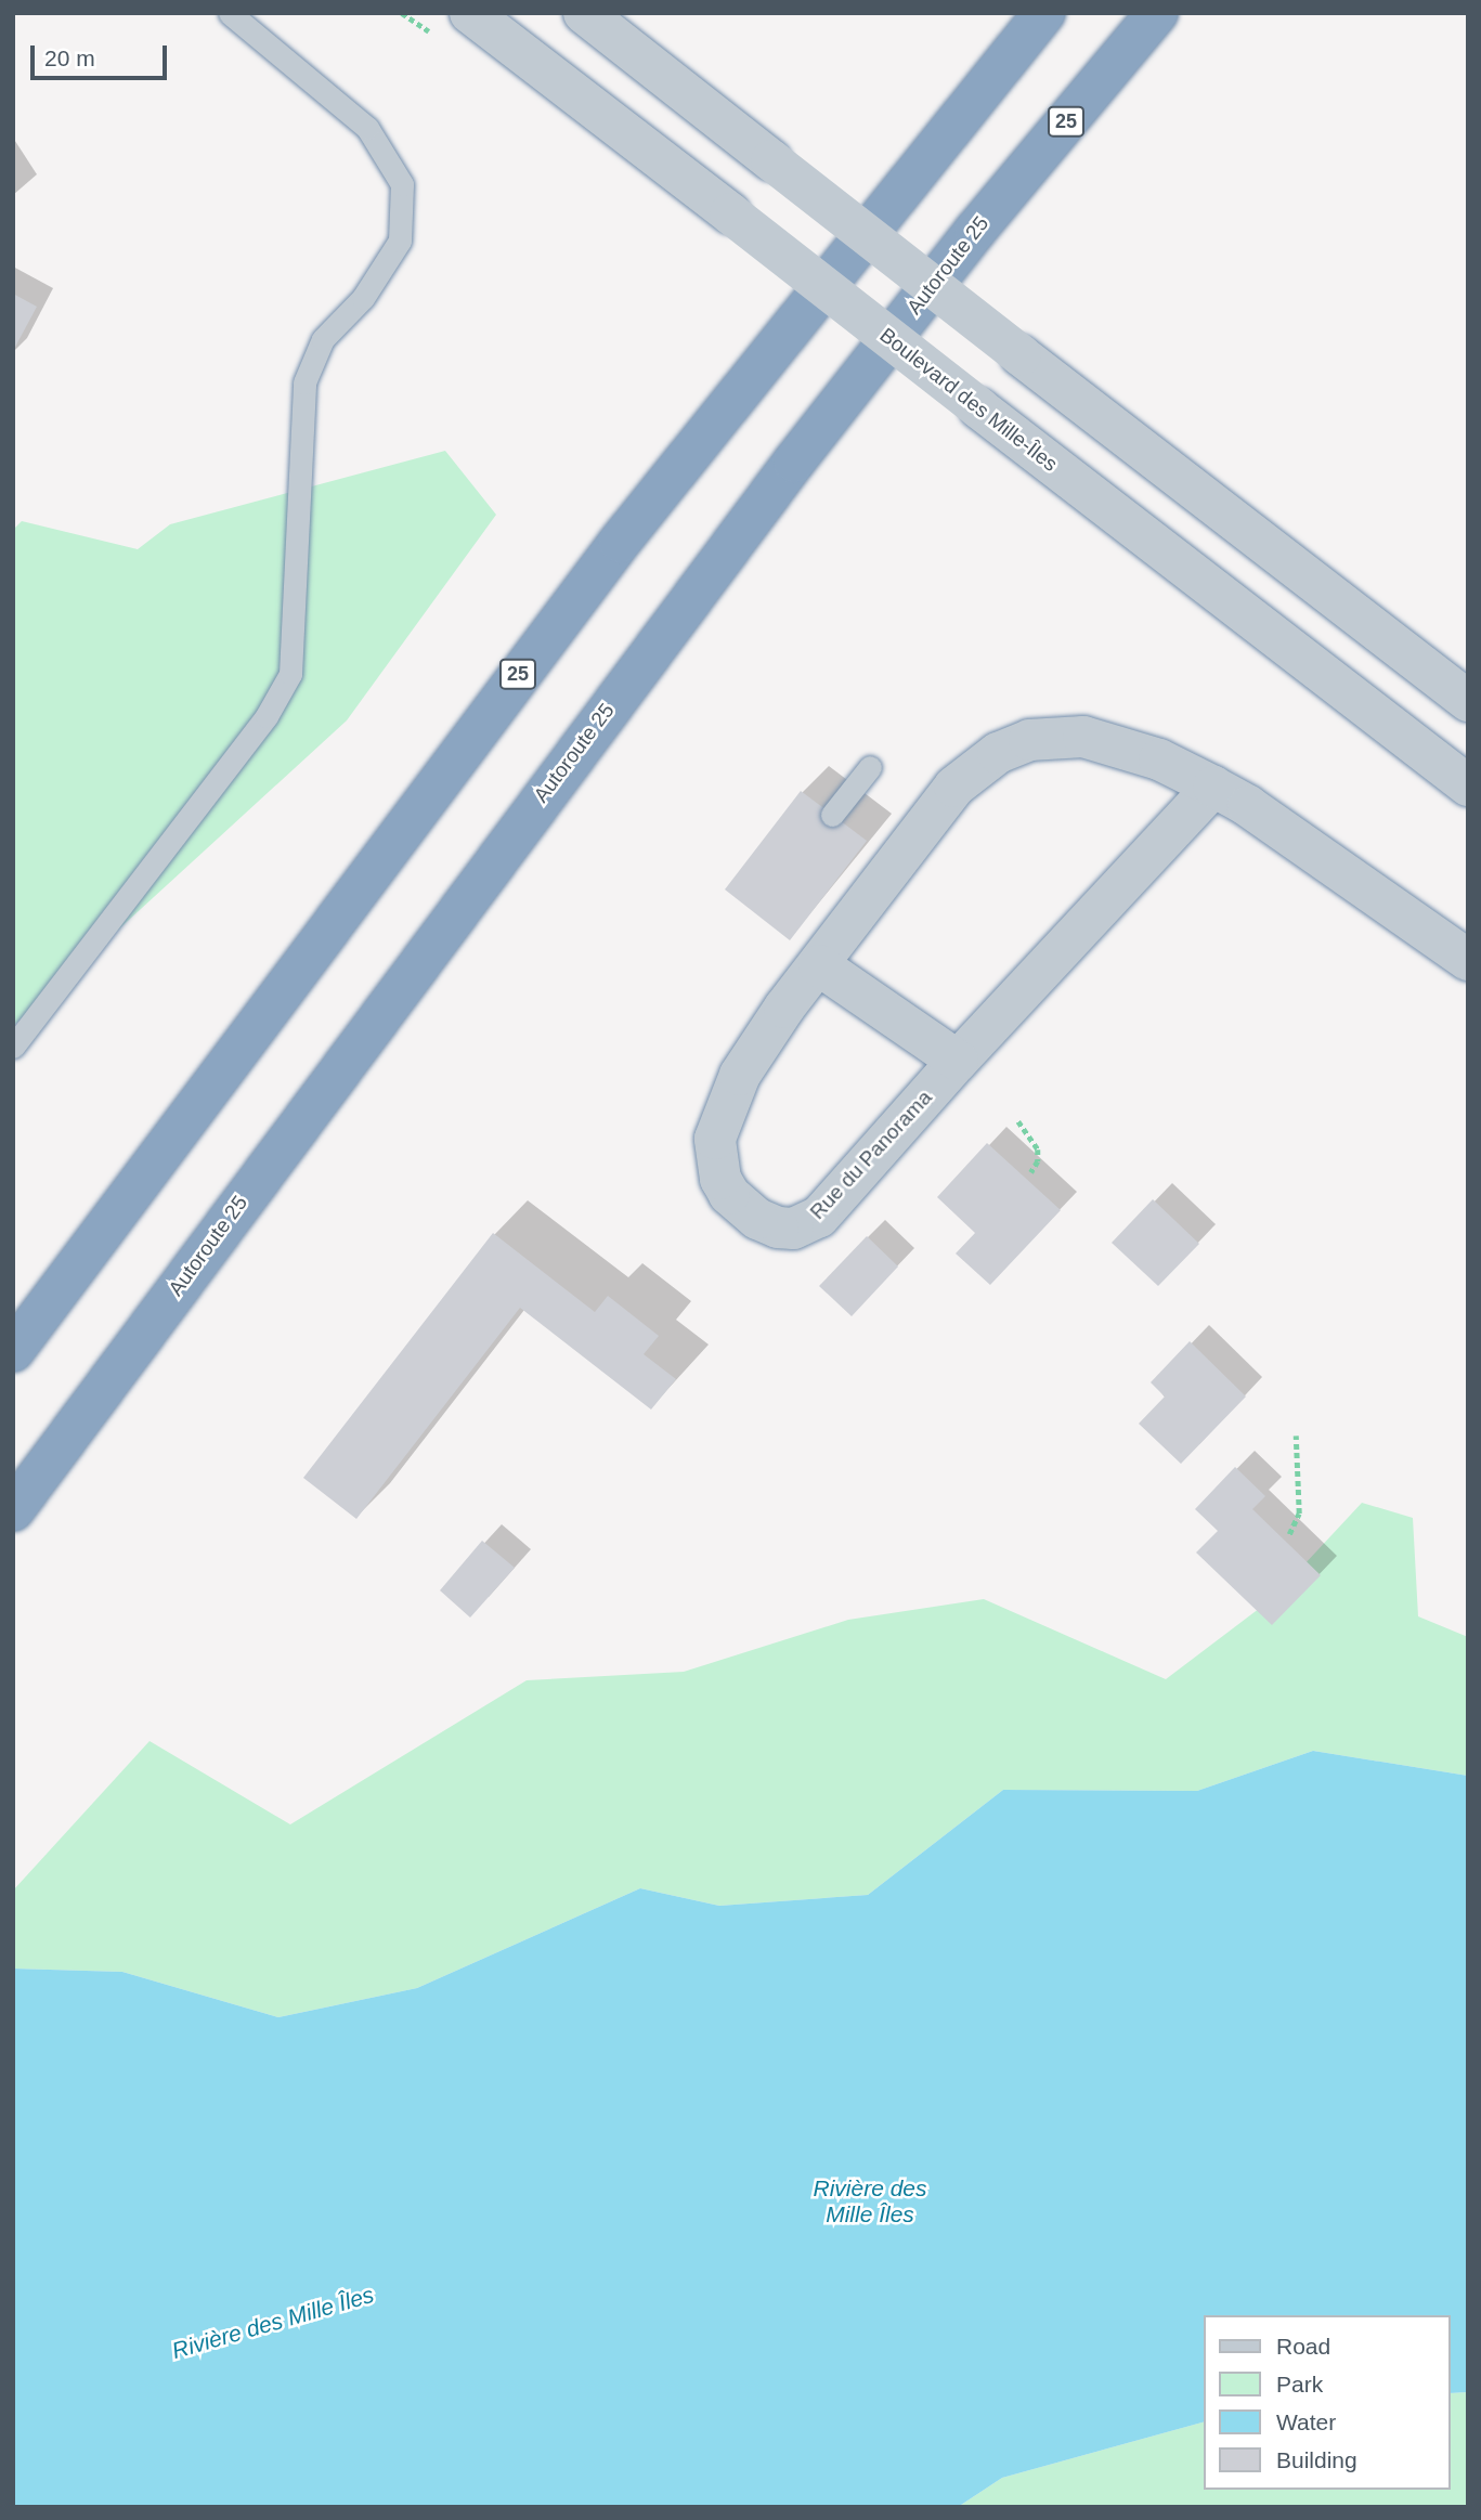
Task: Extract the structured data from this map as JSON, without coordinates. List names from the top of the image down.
{
  "streets": {
    "highway": ["25", "Autoroute 25"],
    "street": ["Boulevard des Mille-Îles", "Rue du Panorama"]
  },
  "water": ["Rivière des Mille Îles"],
  "legend": [
    "Road",
    "Park",
    "Water",
    "Building"
  ],
  "scale_bar": "20 m"
}
